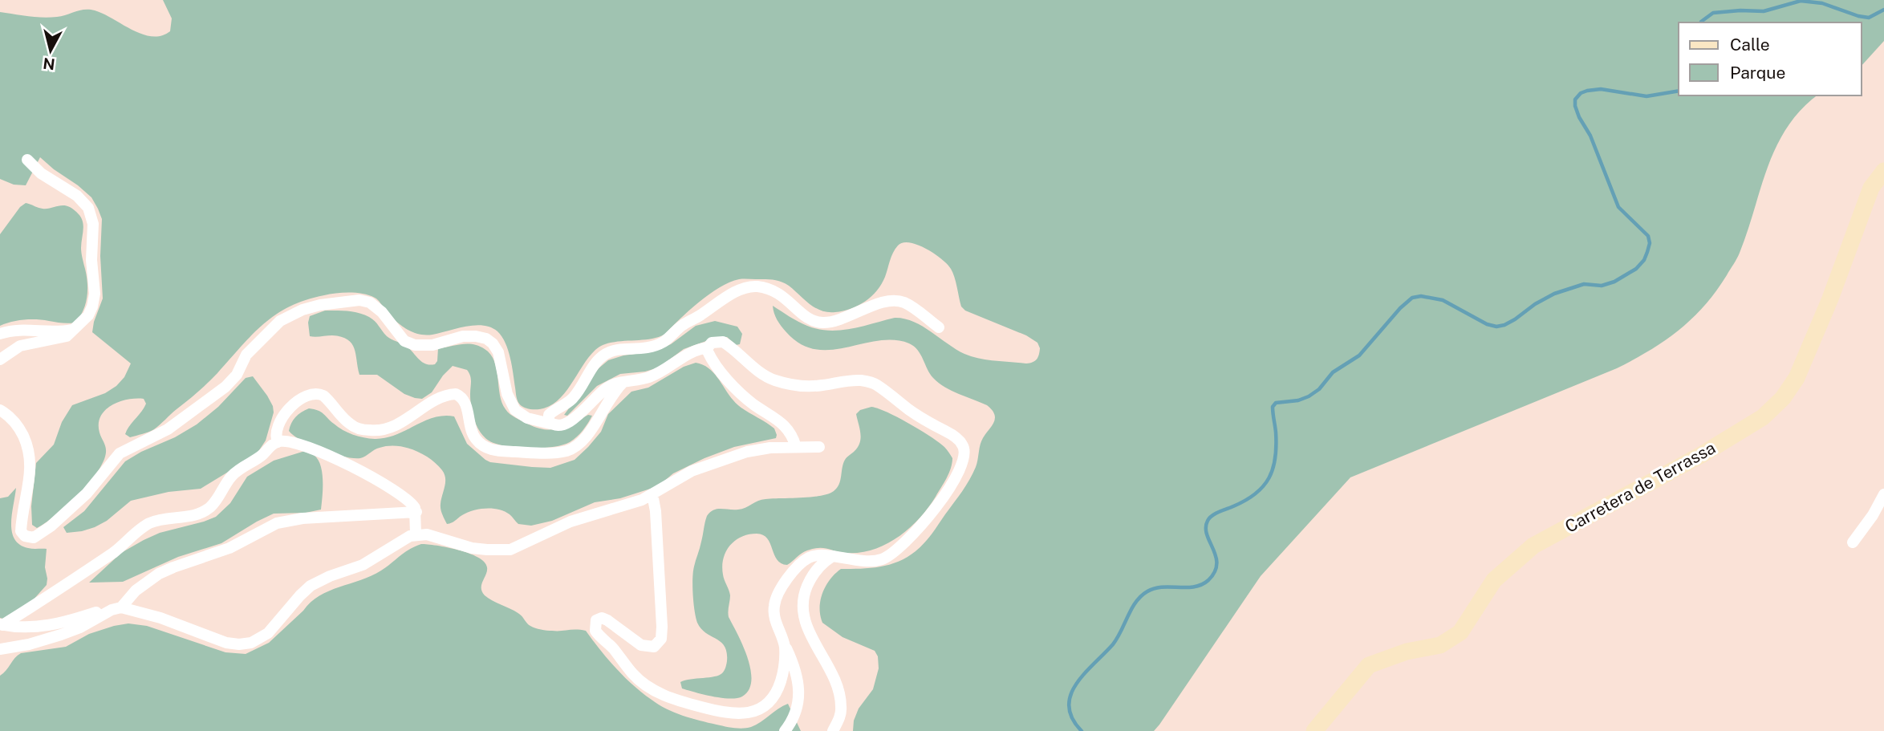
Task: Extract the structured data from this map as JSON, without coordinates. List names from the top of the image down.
{
  "streets": {
    "street": ["Carretera de Terrassa"]
  },
  "legend": ["Calle", "Parque"],
  "north": "bottom"
}
